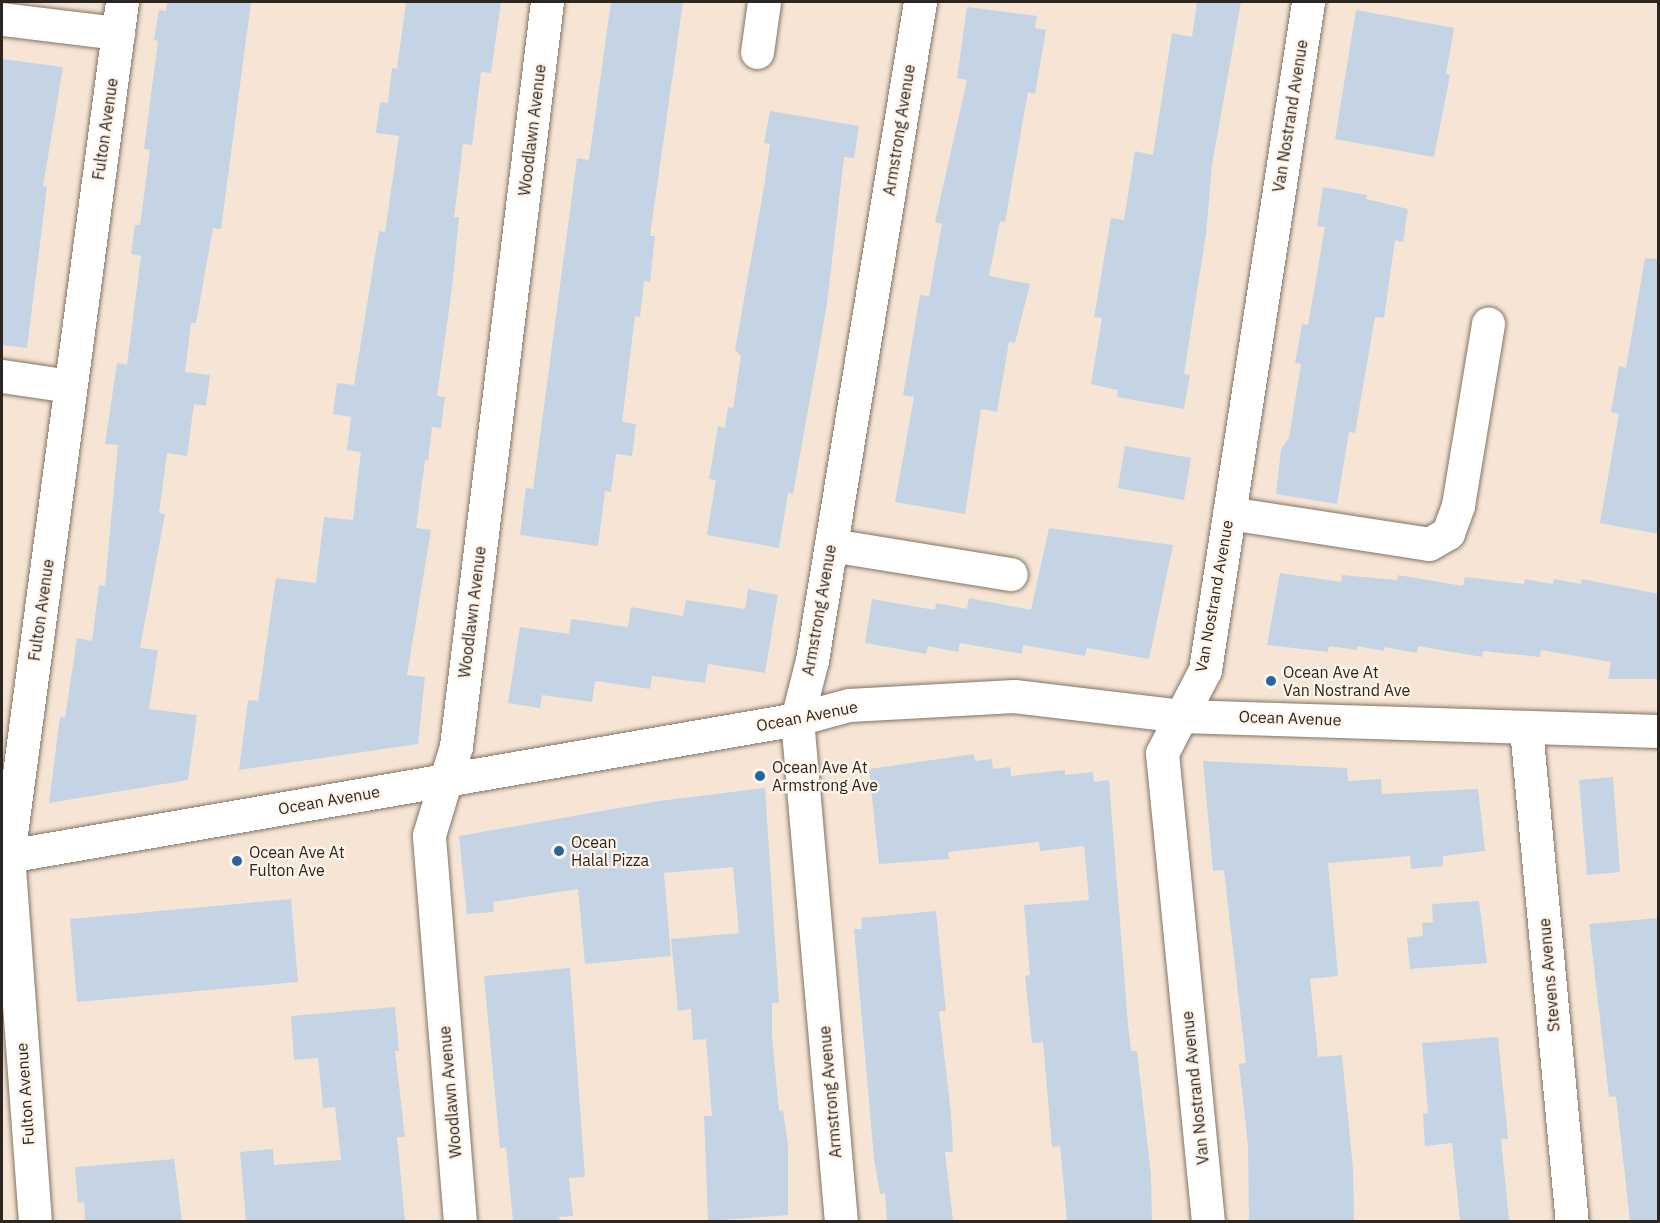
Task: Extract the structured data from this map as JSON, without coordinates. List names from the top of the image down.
{
  "streets": {
    "street": [
      "Van Nostrand Avenue",
      "Fulton Avenue",
      "Woodlawn Avenue",
      "Armstrong Avenue",
      "Ocean Avenue",
      "Stevens Avenue"
    ]
  },
  "crossings": [
    ["Van Nostrand Avenue", "Ocean Avenue"],
    ["Fulton Avenue", "Ocean Avenue"],
    ["Woodlawn Avenue", "Ocean Avenue"],
    ["Armstrong Avenue", "Ocean Avenue"],
    ["Ocean Avenue", "Stevens Avenue"]
  ],
  "places": [
    "Ocean Ave At Van Nostrand Ave",
    "Ocean Ave At Armstrong Ave",
    "Ocean Halal Pizza",
    "Ocean Ave At Fulton Ave"
  ]
}
